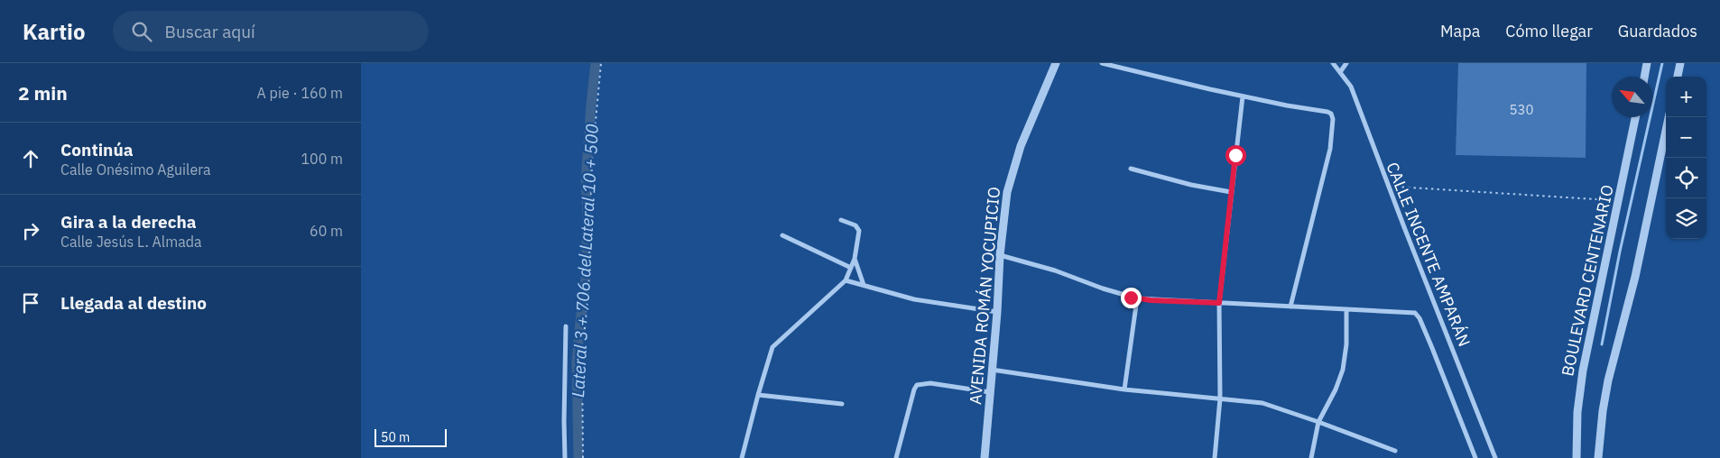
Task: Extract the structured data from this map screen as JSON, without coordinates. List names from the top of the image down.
{
  "streets": {
    "street": ["CALLE INCENTE AMPARÁN", "BOULEVARD CENTENARIO", "AVENIDA ROMÁN YOCUPICIO"]
  },
  "water": ["Lateral 3 + 706 del Lateral 10 + 500"],
  "house_numbers": ["530"],
  "scale_bar": "50 m",
  "north": "top left",
  "page": {
    "header": "Kartio",
    "search": "Buscar aquí",
    "nav": ["Mapa", "Cómo llegar", "Guardados"],
    "heading": ["2 min", "A pie · 160 m"],
    "map_buttons": ["+", "−"],
    "list": [
      ["Continúa", "Calle Onésimo Aguilera", "100 m"],
      ["Gira a la derecha", "Calle Jesús L. Almada", "60 m"],
      "Llegada al destino"
    ],
    "scale": "50 m"
  }
}
